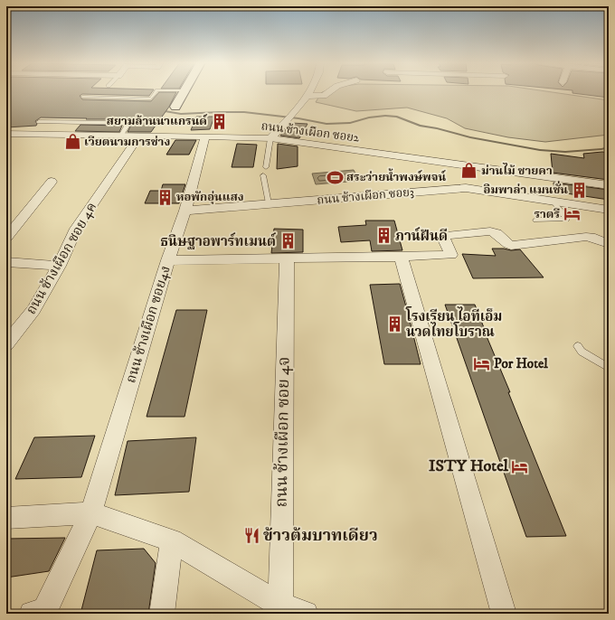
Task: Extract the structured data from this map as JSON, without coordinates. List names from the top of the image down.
{
  "streets": {
    "street": [
      "ถนน ช้างเผือก ซอย2",
      "ถนน ช้างเผือก ซอย3",
      "ถนน ช้างเผือก ซอย 4ค",
      "ถนน ช้างเผือก ซอย4ง",
      "ถนน ช้างเผือก ซอย 4จ"
    ]
  },
  "crossings": [
    ["ถนน ช้างเผือก ซอย2", "ถนน ช้างเผือก ซอย 4ค"],
    ["ถนน ช้างเผือก ซอย2", "ถนน ช้างเผือก ซอย4ง"],
    ["ถนน ช้างเผือก ซอย3", "ถนน ช้างเผือก ซอย4ง"]
  ],
  "places": {
    "building": [
      "สยามล้านนาแกรนด์",
      "อิมพาล่า แมนชั่น",
      "หอพักอุ่นแสง",
      "ภาน์ฝันดี",
      "ธนิษฐาอพาร์ทเมนต์",
      "โรงเรียน ไอทีเอ็ม นวดไทยโบราณ"
    ],
    "shop": ["เวียตนามการช่าง", "ม่านไม้ ชายคา"],
    "sports": ["สระว่ายน้ำพงษ์พจน์"],
    "hotel": ["ราตรี", "Por Hotel", "ISTY Hotel"],
    "restaurant": ["ข้าวต้มบาทเดียว"]
  }
}
